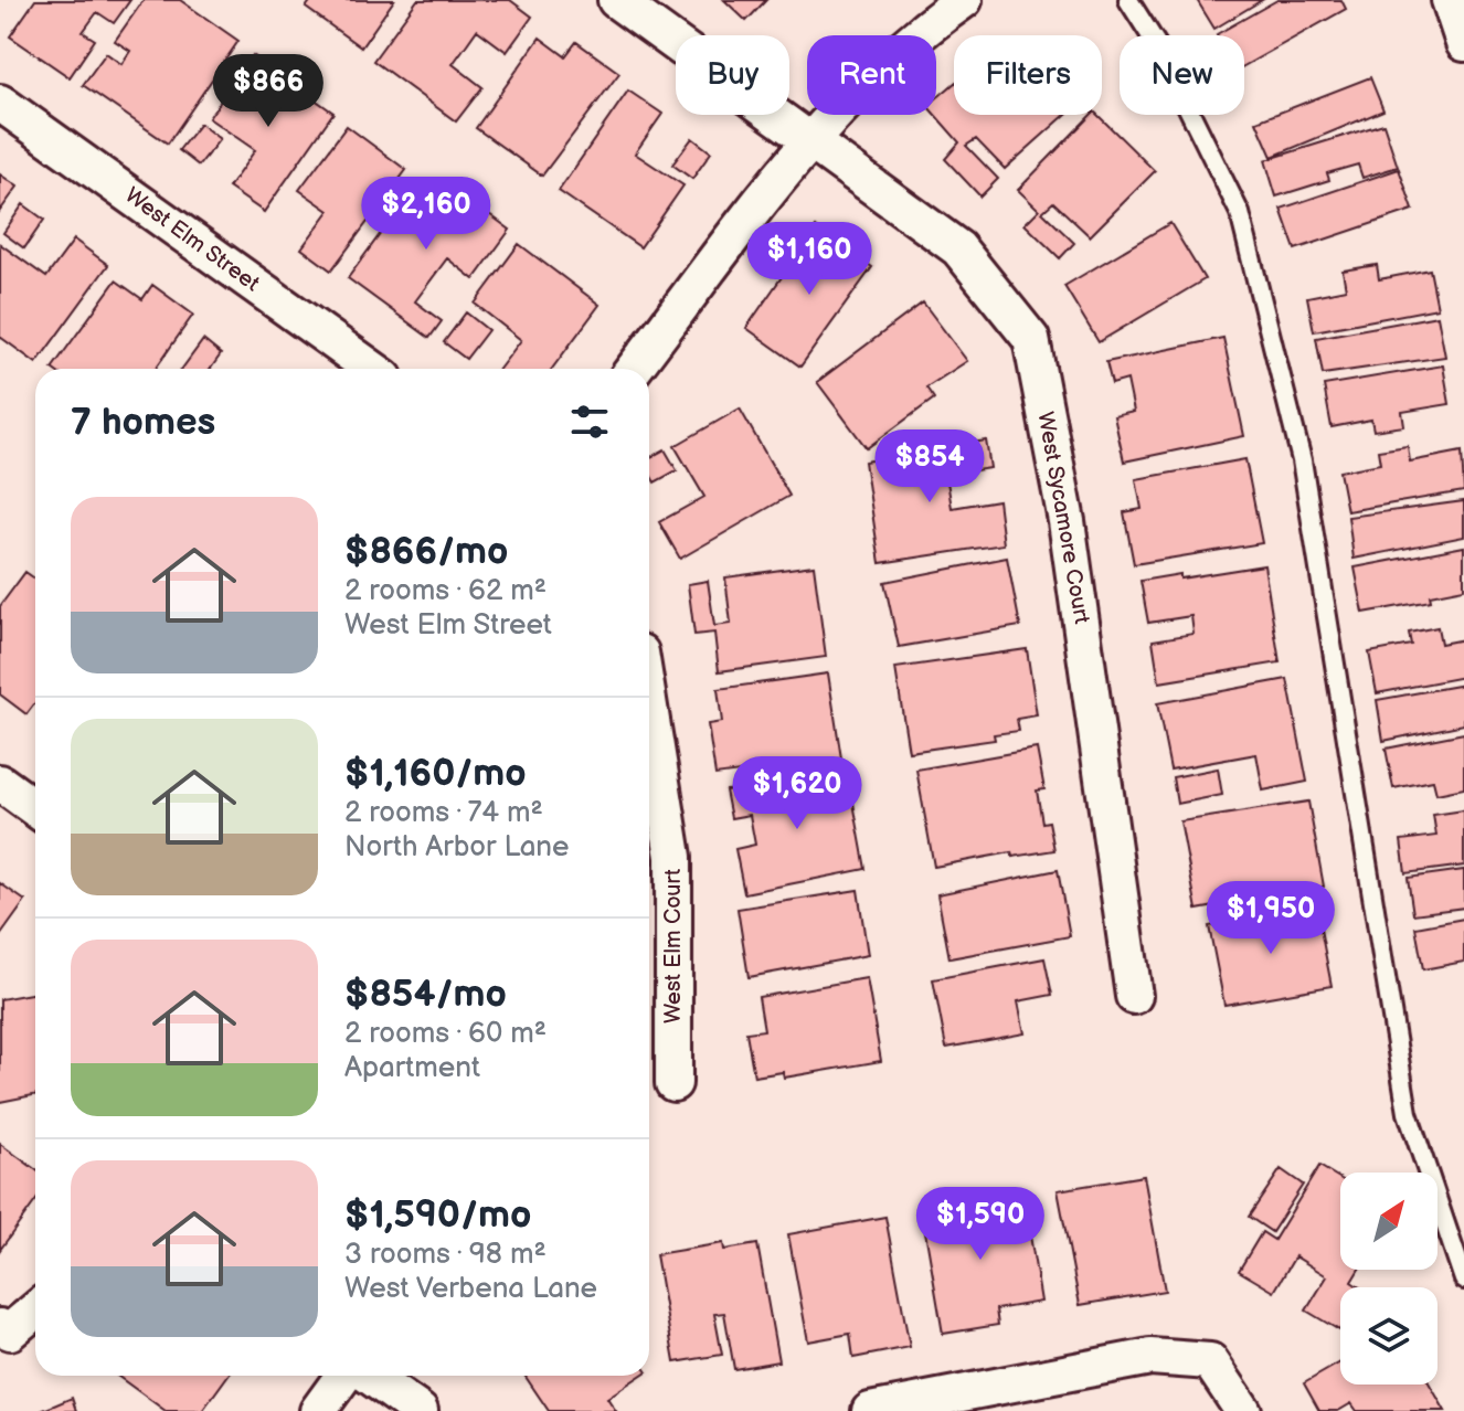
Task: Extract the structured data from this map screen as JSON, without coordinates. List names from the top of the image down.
{
  "streets": {
    "street": ["West Elm Street", "West Sycamore Court", "West Elm Court"]
  },
  "north": "top right",
  "page": {
    "chip": [
      "Buy",
      "Rent",
      "Filters",
      "New"
    ],
    "price": [
      "$866",
      "$2,160",
      "$1,160",
      "$854",
      "$1,620",
      "$1,950",
      "$1,590"
    ],
    "heading": "7 homes",
    "list": [
      {
        "name": "$866/mo",
        "note": "2 rooms · 62 m² · West Elm Street"
      },
      {
        "name": "$1,160/mo",
        "note": "2 rooms · 74 m² · North Arbor Lane"
      },
      {
        "name": "$854/mo",
        "note": "2 rooms · 60 m² · Apartment"
      },
      {
        "name": "$1,590/mo",
        "note": "3 rooms · 98 m² · West Verbena Lane"
      }
    ]
  }
}
